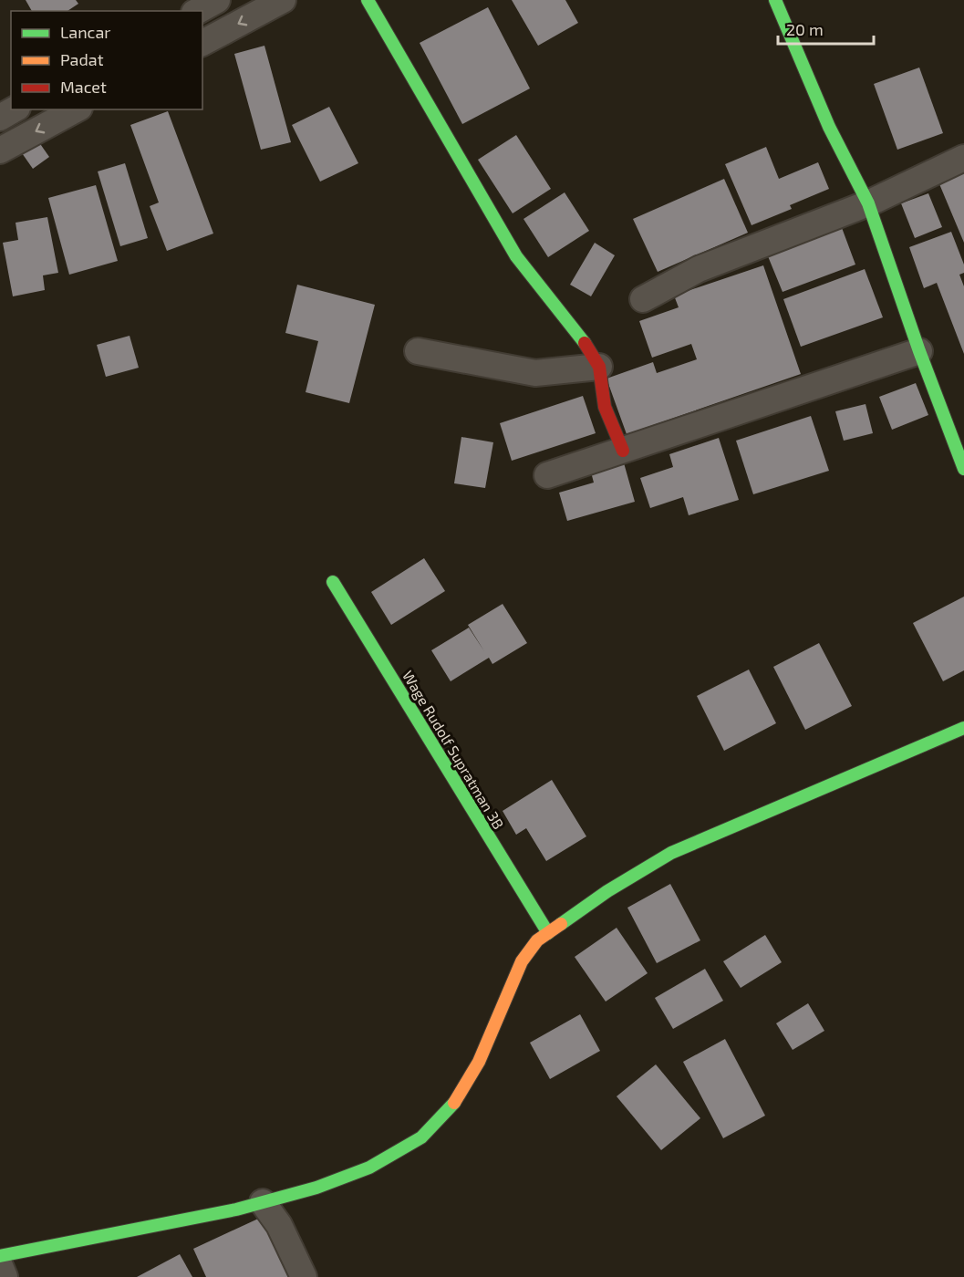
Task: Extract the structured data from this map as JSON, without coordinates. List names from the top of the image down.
{
  "streets": {
    "street": ["Wage Rudolf Supratman 3B"]
  },
  "legend": ["Lancar", "Padat", "Macet"],
  "scale_bar": "20 m"
}
